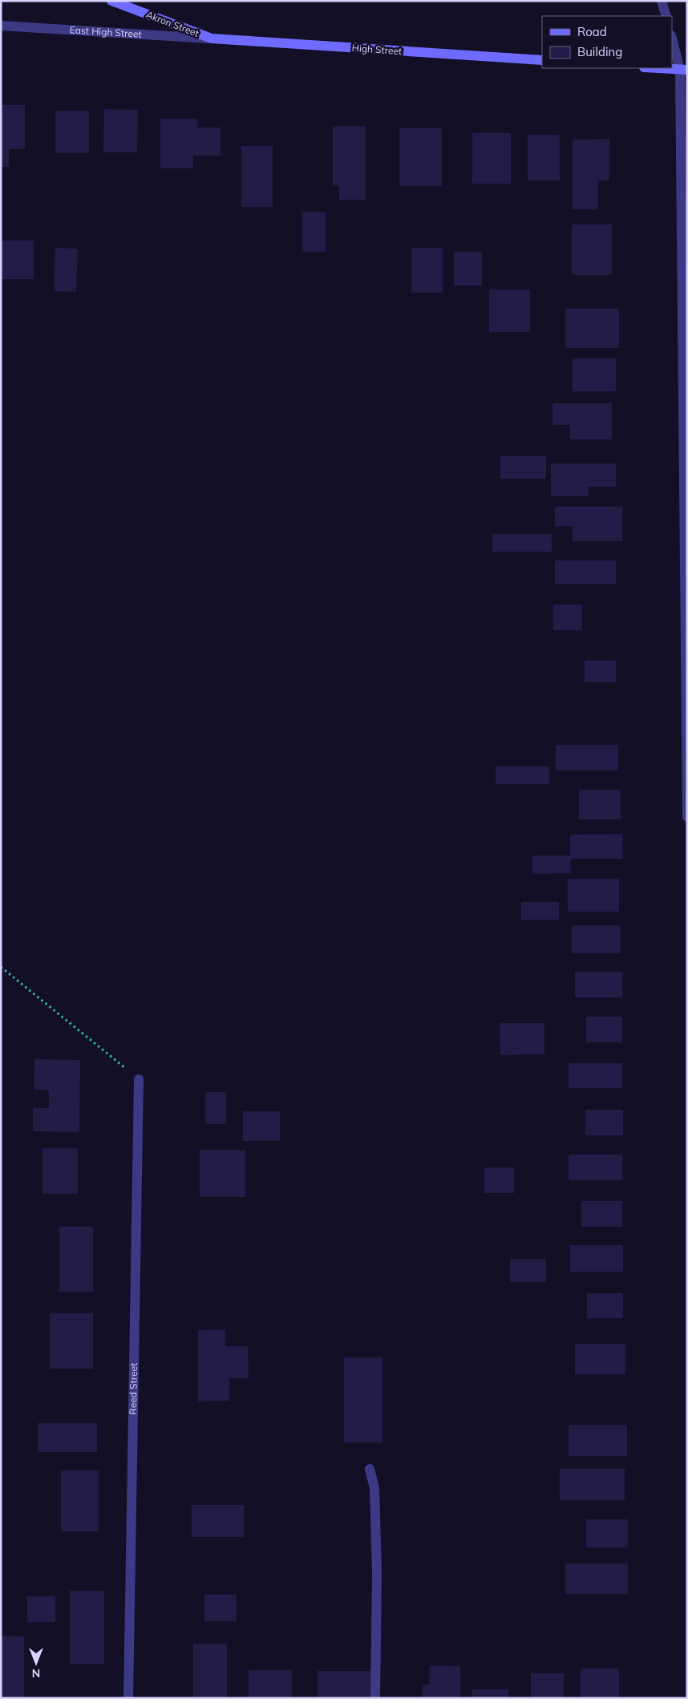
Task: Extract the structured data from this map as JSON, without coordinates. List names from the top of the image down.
{
  "streets": {
    "main road": ["Akron Street", "High Street"],
    "street": ["East High Street", "Reed Street"]
  },
  "crossings": [
    ["Akron Street", "East High Street"],
    ["Akron Street", "High Street"],
    ["East High Street", "High Street"]
  ],
  "legend": ["Road", "Building"],
  "north": "bottom"
}
